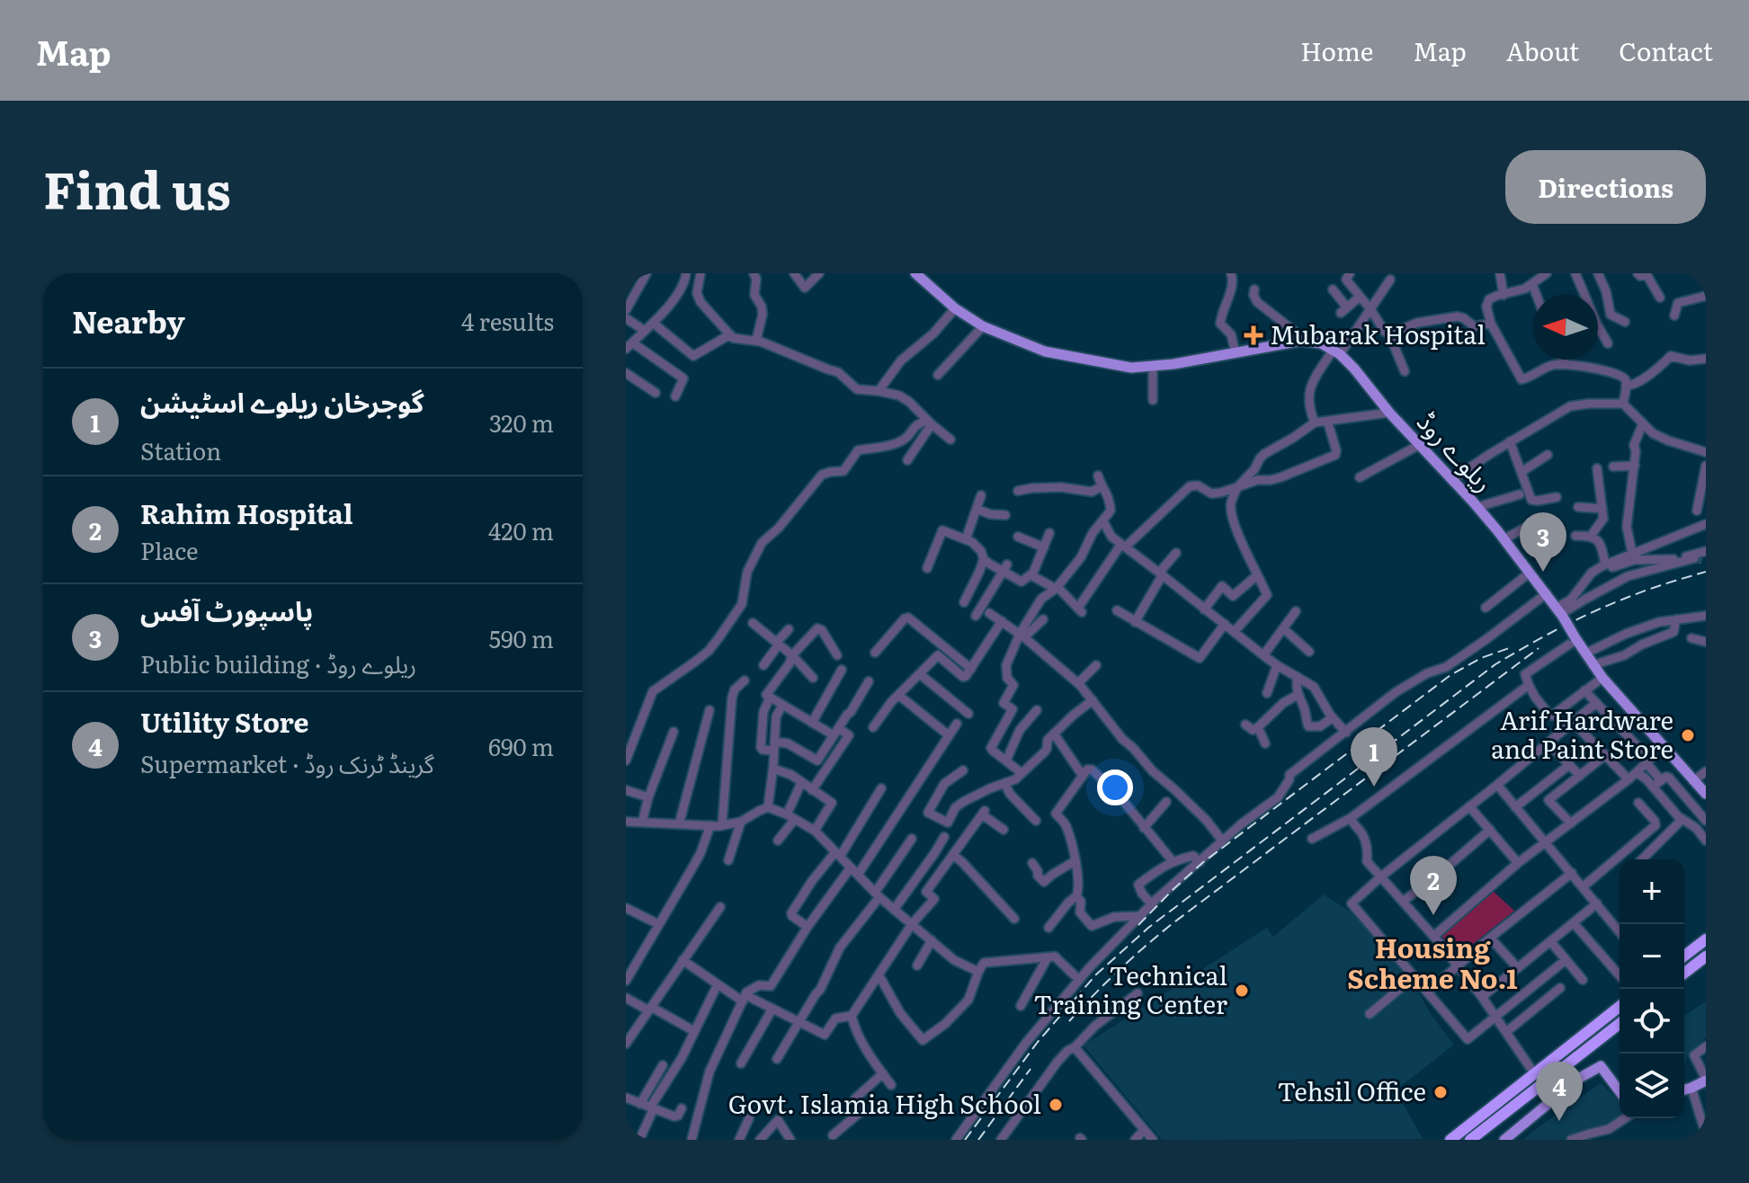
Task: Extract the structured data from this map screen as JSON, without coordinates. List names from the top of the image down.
{
  "streets": {
    "main road": ["ریلوے روڈ"]
  },
  "districts": ["Housing Scheme No.1"],
  "places": {
    "health": ["Mubarak Hospital"],
    "other": [
      "Arif Hardware and Paint Store",
      "Technical Training Center",
      "Tehsil Office",
      "Govt. Islamia High School"
    ]
  },
  "north": "left",
  "page": {
    "header": "Map",
    "nav": [
      "Home",
      "Map",
      "About",
      "Contact"
    ],
    "title": "Find us",
    "buttons": "Directions",
    "heading": ["Nearby", "4 results"],
    "list": [
      {
        "mark": "1",
        "name": "گوجرخان ریلوے اسٹیشن",
        "note": "Station",
        "value": "320 m"
      },
      {
        "mark": "2",
        "name": "Rahim Hospital",
        "note": "Place",
        "value": "420 m"
      },
      {
        "mark": "3",
        "name": "پاسپورٹ آفس",
        "note": "Public building · ریلوے روڈ",
        "value": "590 m"
      },
      {
        "mark": "4",
        "name": "Utility Store",
        "note": "Supermarket · گرینڈ ٹرنک روڈ",
        "value": "690 m"
      }
    ],
    "pins": [
      "3",
      "1",
      "2",
      "4"
    ],
    "map_buttons": ["+", "−"]
  }
}
